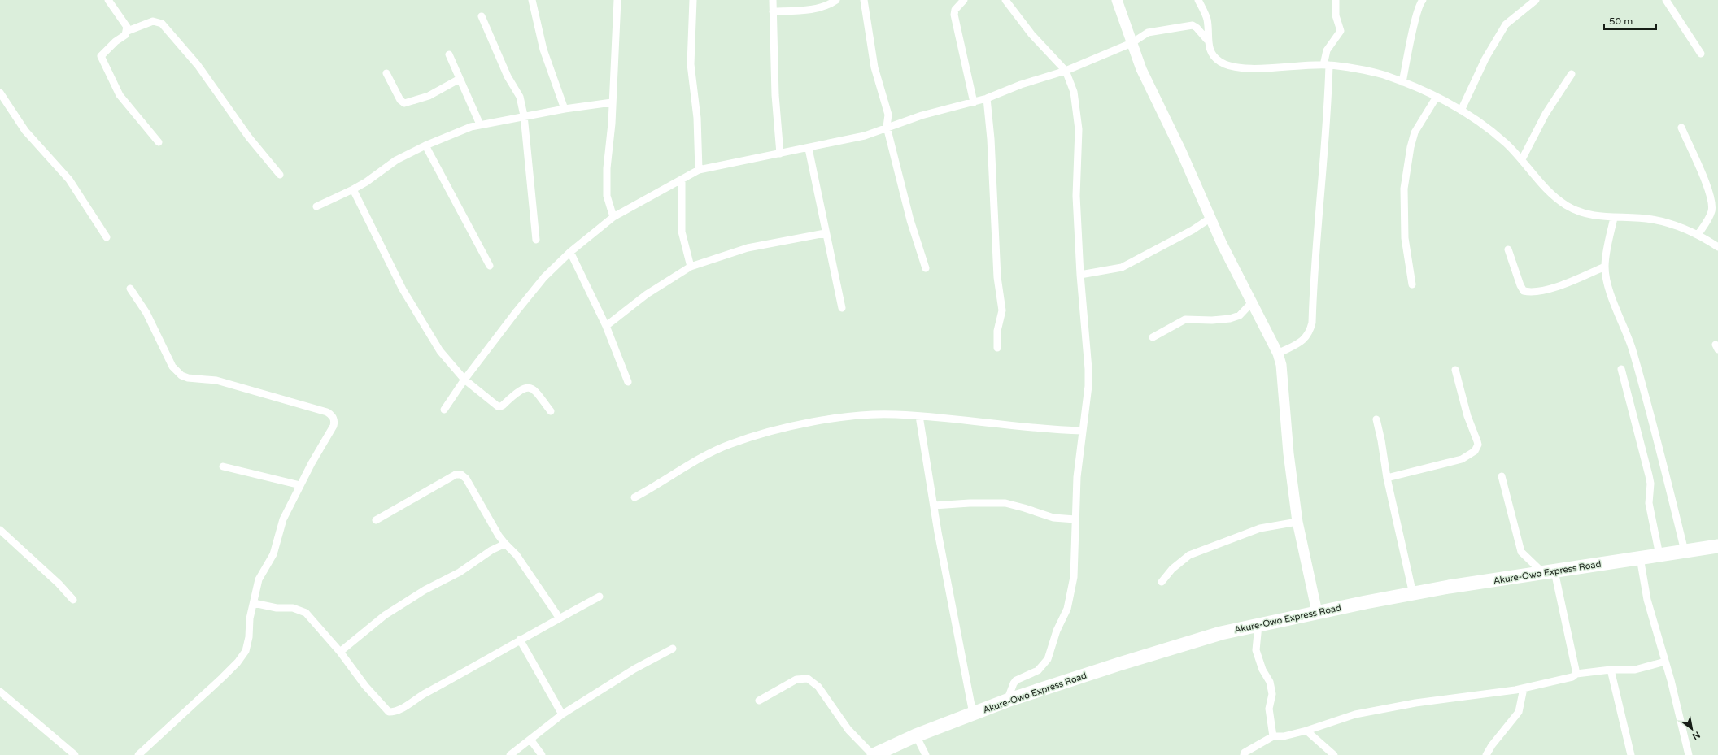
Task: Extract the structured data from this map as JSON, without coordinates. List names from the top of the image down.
{
  "streets": {
    "highway": ["Akure-Owo Express Road"]
  },
  "scale_bar": "50 m",
  "north": "bottom right"
}
